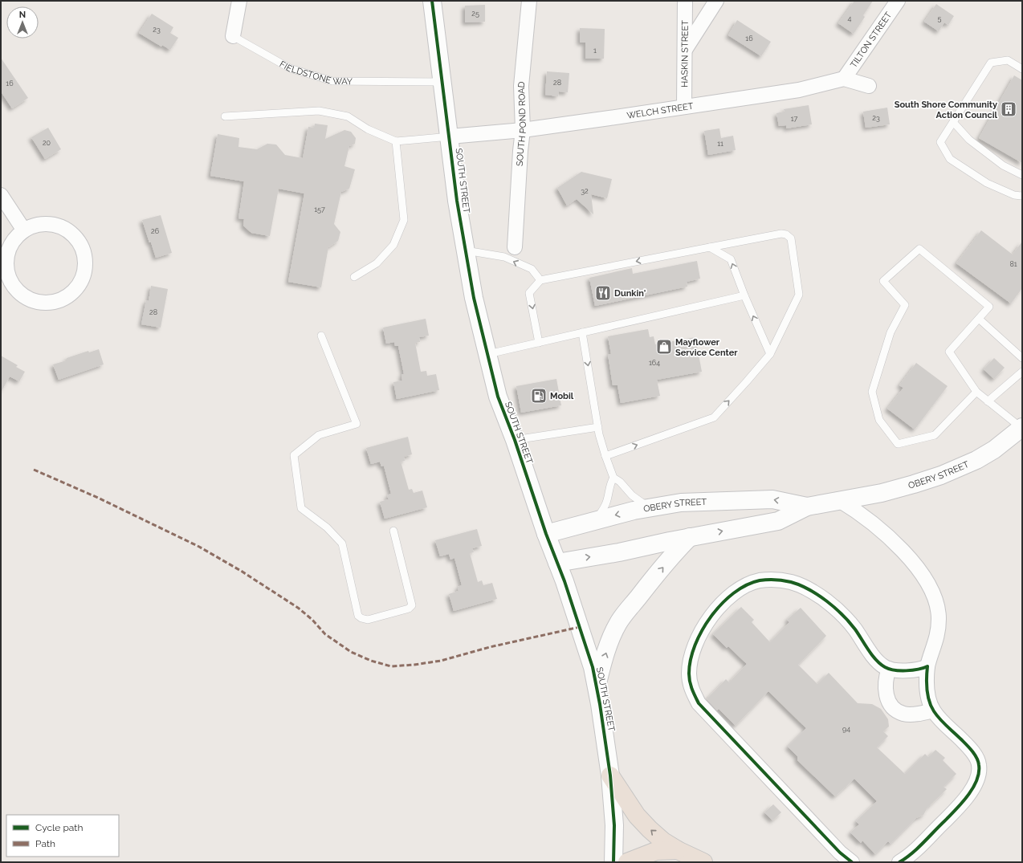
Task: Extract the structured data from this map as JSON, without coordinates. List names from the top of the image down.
{
  "streets": {
    "main road": ["SOUTH STREET", "OBERY STREET"],
    "street": [
      "TILTON STREET",
      "HASKIN STREET",
      "FIELDSTONE WAY",
      "WELCH STREET",
      "SOUTH POND ROAD"
    ]
  },
  "crossings": [
    ["TILTON STREET", "WELCH STREET"],
    ["HASKIN STREET", "WELCH STREET"],
    ["FIELDSTONE WAY", "SOUTH STREET"],
    ["WELCH STREET", "SOUTH POND ROAD"],
    ["WELCH STREET", "SOUTH STREET"],
    ["SOUTH STREET", "OBERY STREET"]
  ],
  "places": {
    "building": ["South Shore Community Action Council"],
    "restaurant": ["Dunkin'"],
    "shop": ["Mayflower Service Center"],
    "fuel station": ["Mobil"]
  },
  "house_numbers": [
    "25",
    "4",
    "5",
    "23",
    "16",
    "1",
    "28",
    "16",
    "23",
    "17",
    "20",
    "11",
    "32",
    "157",
    "26",
    "81",
    "28",
    "164",
    "94"
  ],
  "legend": ["Cycle path", "Path"],
  "north": "top"
}
